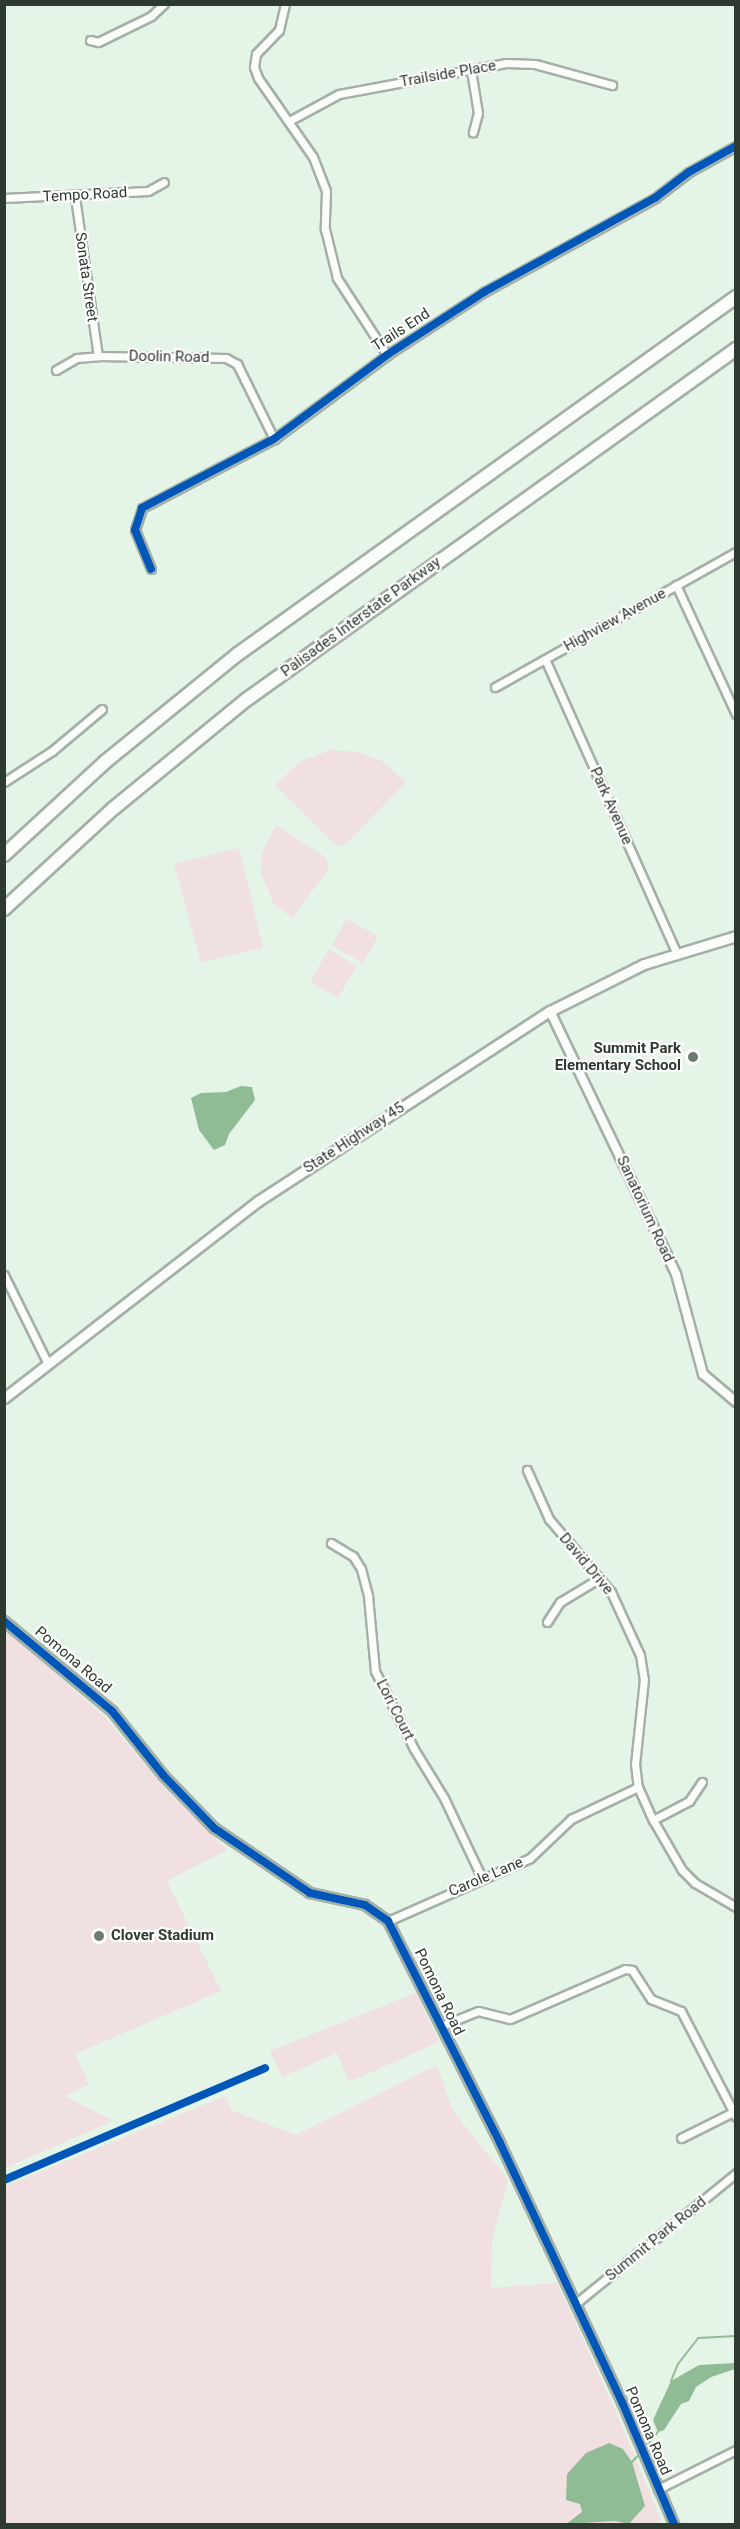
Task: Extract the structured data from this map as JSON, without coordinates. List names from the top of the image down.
{
  "streets": {
    "highway": ["Palisades Interstate Parkway"],
    "main road": ["State Highway 45"],
    "street": [
      "Trailside Place",
      "Tempo Road",
      "Sonata Street",
      "Trails End",
      "Doolin Road",
      "Highview Avenue",
      "Park Avenue",
      "Sanatorium Road",
      "David Drive",
      "Pomona Road",
      "Lori Court",
      "Carole Lane",
      "Summit Park Road"
    ]
  },
  "crossings": [
    ["Tempo Road", "Sonata Street"],
    ["Sonata Street", "Doolin Road"],
    ["Trails End", "Doolin Road"],
    ["Highview Avenue", "Park Avenue"],
    ["Park Avenue", "State Highway 45"],
    ["State Highway 45", "Sanatorium Road"],
    ["David Drive", "Carole Lane"],
    ["Pomona Road", "Carole Lane"],
    ["Pomona Road", "Summit Park Road"],
    ["Lori Court", "Carole Lane"]
  ],
  "places": ["Summit Park Elementary School", "Clover Stadium"]
}
